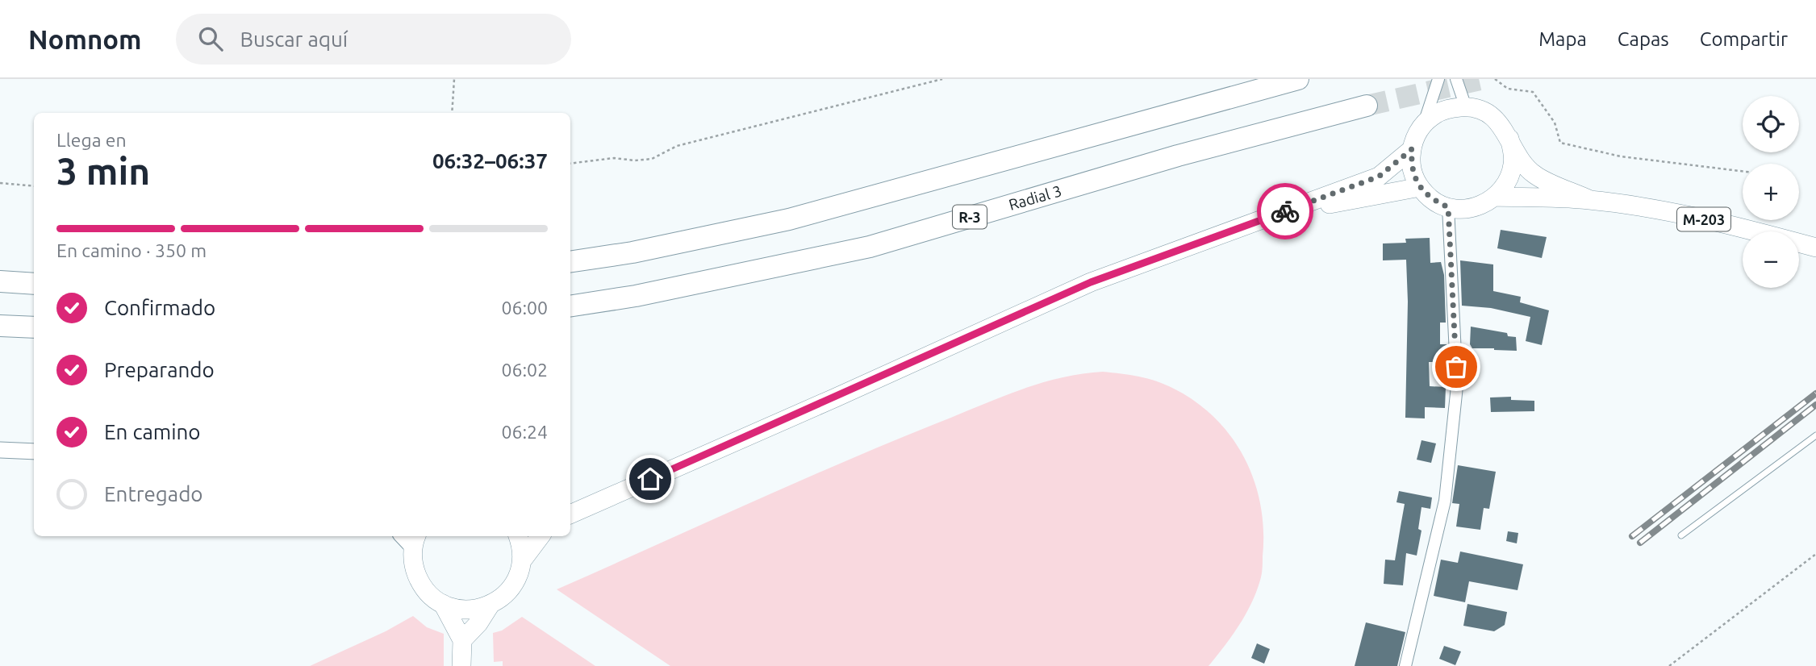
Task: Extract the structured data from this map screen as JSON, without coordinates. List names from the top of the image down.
{
  "streets": {
    "highway": ["Radial 3", "R-3"],
    "main road": ["M-203"]
  },
  "page": {
    "header": "Nomnom",
    "search": "Buscar aquí",
    "nav": ["Mapa", "Capas", "Compartir"],
    "map_buttons": ["+", "−"],
    "heading": ["3 min", "Llega en", "06:32–06:37"],
    "bar": "En camino · 350 m",
    "list": [
      ["Confirmado", "06:00"],
      ["Preparando", "06:02"],
      ["En camino", "06:24"],
      "Entregado"
    ]
  }
}
